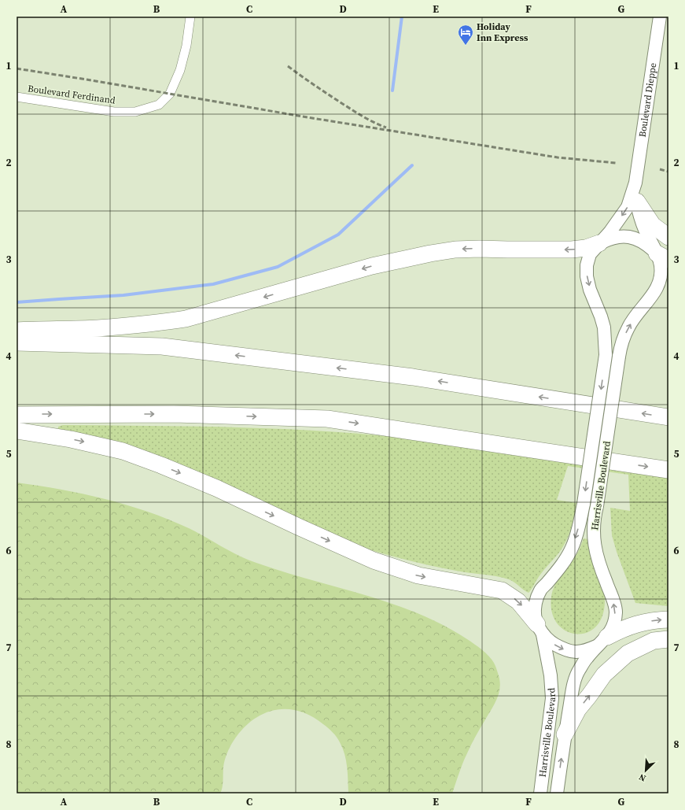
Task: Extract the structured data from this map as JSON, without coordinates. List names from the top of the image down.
{
  "streets": {
    "main road": ["Boulevard Dieppe", "Harrisville Boulevard"],
    "street": ["Boulevard Ferdinand"]
  },
  "crossings": [
    ["Boulevard Dieppe", "Harrisville Boulevard"]
  ],
  "places": {
    "hotel": ["Holiday Inn Express"]
  },
  "north": "bottom left",
  "grid": {
    "columns": [
      "A",
      "B",
      "C",
      "D",
      "E",
      "F",
      "G"
    ],
    "rows": [
      "1",
      "2",
      "3",
      "4",
      "5",
      "6",
      "7",
      "8"
    ]
  }
}
